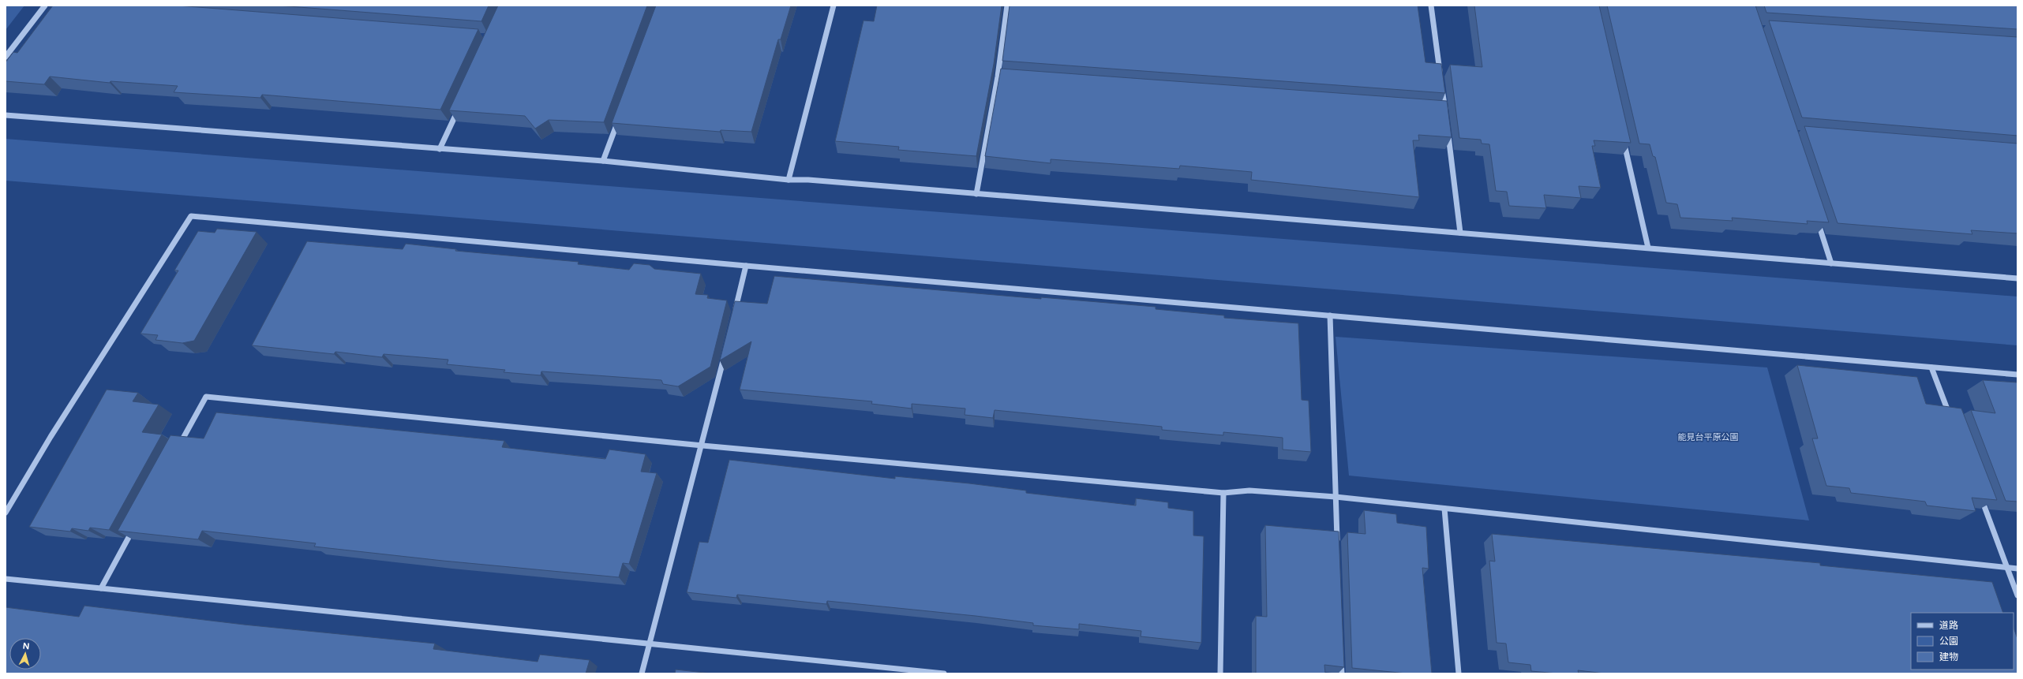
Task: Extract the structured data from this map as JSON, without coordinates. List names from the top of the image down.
{
  "parks": ["能見台平原公園"],
  "legend": ["道路", "公園", "建物"],
  "north": "top"
}
